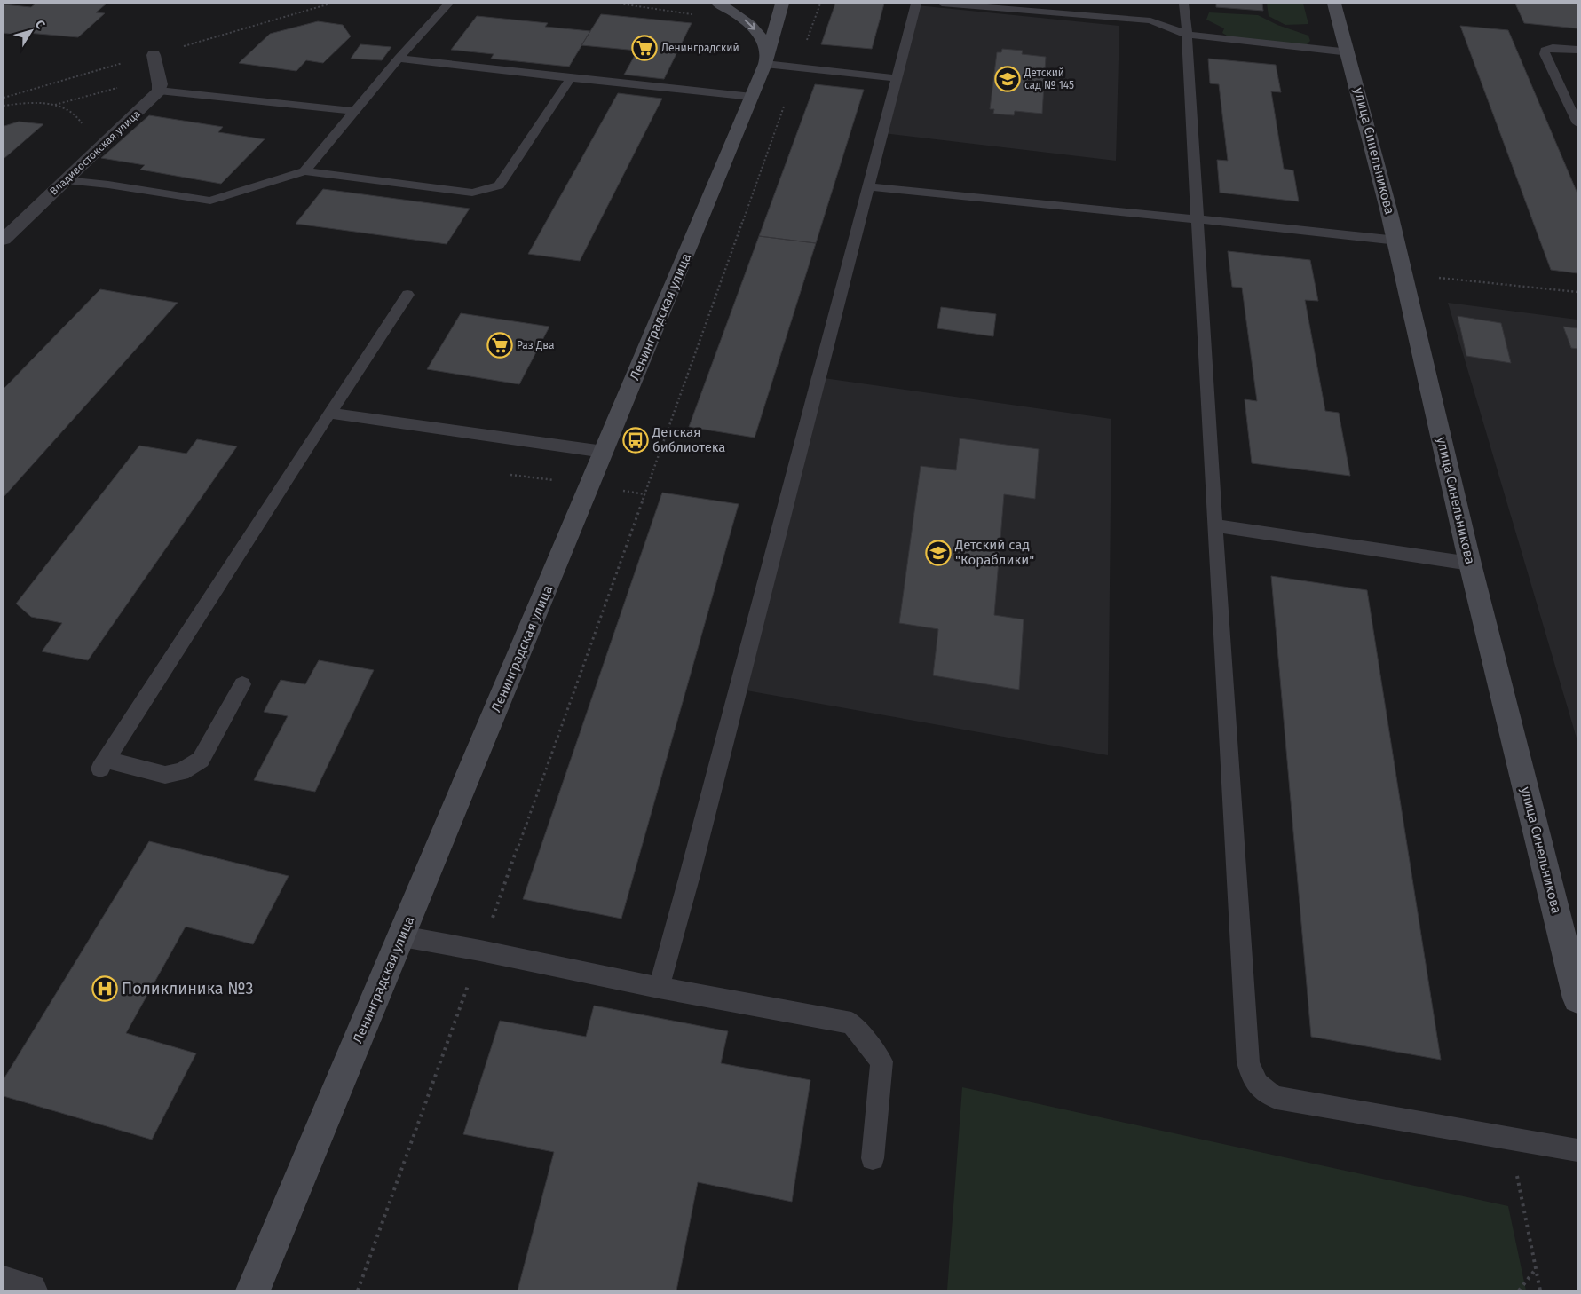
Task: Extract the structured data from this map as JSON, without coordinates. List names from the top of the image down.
{
  "streets": {
    "main road": ["улица Синельникова", "Ленинградская улица"],
    "street": ["Владивостокская улица"]
  },
  "places": {
    "supermarket": ["Ленинградский", "Раз Два"],
    "school or university": ["Детский сад № 145", "Детский сад \"Кораблики\""],
    "bus stop": ["Детская библиотека"],
    "hospital": ["Поликлиника №3"]
  },
  "north": "top right"
}
